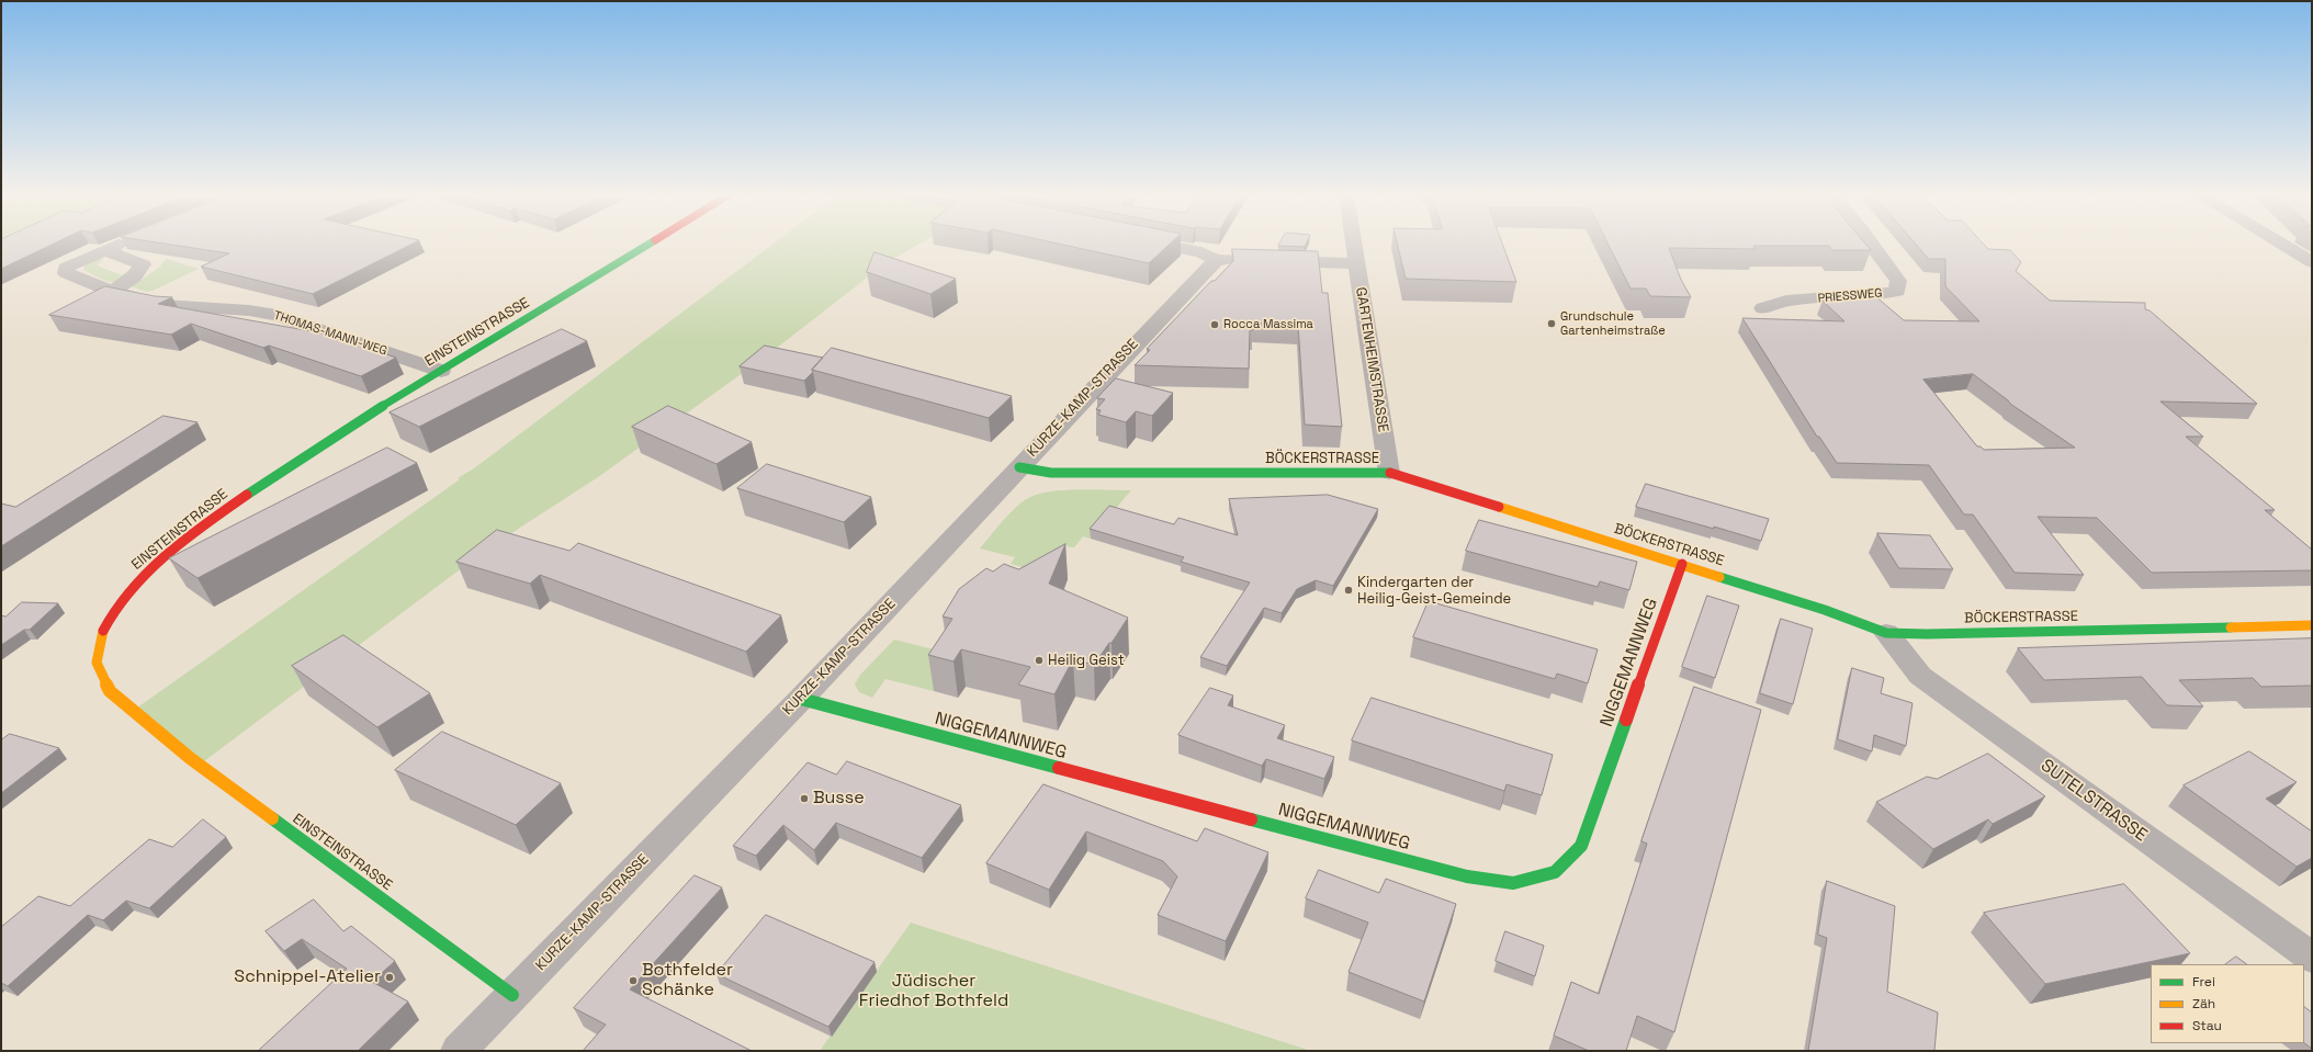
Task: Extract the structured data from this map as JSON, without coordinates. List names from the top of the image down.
{
  "streets": {
    "street": [
      "PRIESSWEG",
      "EINSTEINSTRASSE",
      "THOMAS-MANN-WEG",
      "GARTENHEIMSTRASSE",
      "KURZE-KAMP-STRASSE",
      "BÖCKERSTRASSE",
      "NIGGEMANNWEG",
      "SUTELSTRASSE"
    ]
  },
  "crossings": [
    ["EINSTEINSTRASSE", "THOMAS-MANN-WEG"],
    ["EINSTEINSTRASSE", "KURZE-KAMP-STRASSE"],
    ["GARTENHEIMSTRASSE", "BÖCKERSTRASSE"],
    ["KURZE-KAMP-STRASSE", "BÖCKERSTRASSE"],
    ["KURZE-KAMP-STRASSE", "NIGGEMANNWEG"],
    ["BÖCKERSTRASSE", "NIGGEMANNWEG"],
    ["BÖCKERSTRASSE", "SUTELSTRASSE"]
  ],
  "parks": ["Jüdischer Friedhof Bothfeld"],
  "places": [
    "Grundschule Gartenheimstraße",
    "Rocca Massima",
    "Kindergarten der Heilig-Geist-Gemeinde",
    "Heilig Geist",
    "Busse",
    "Schnippel-Atelier",
    "Bothfelder Schänke"
  ],
  "legend": ["Frei", "Zäh", "Stau"]
}
